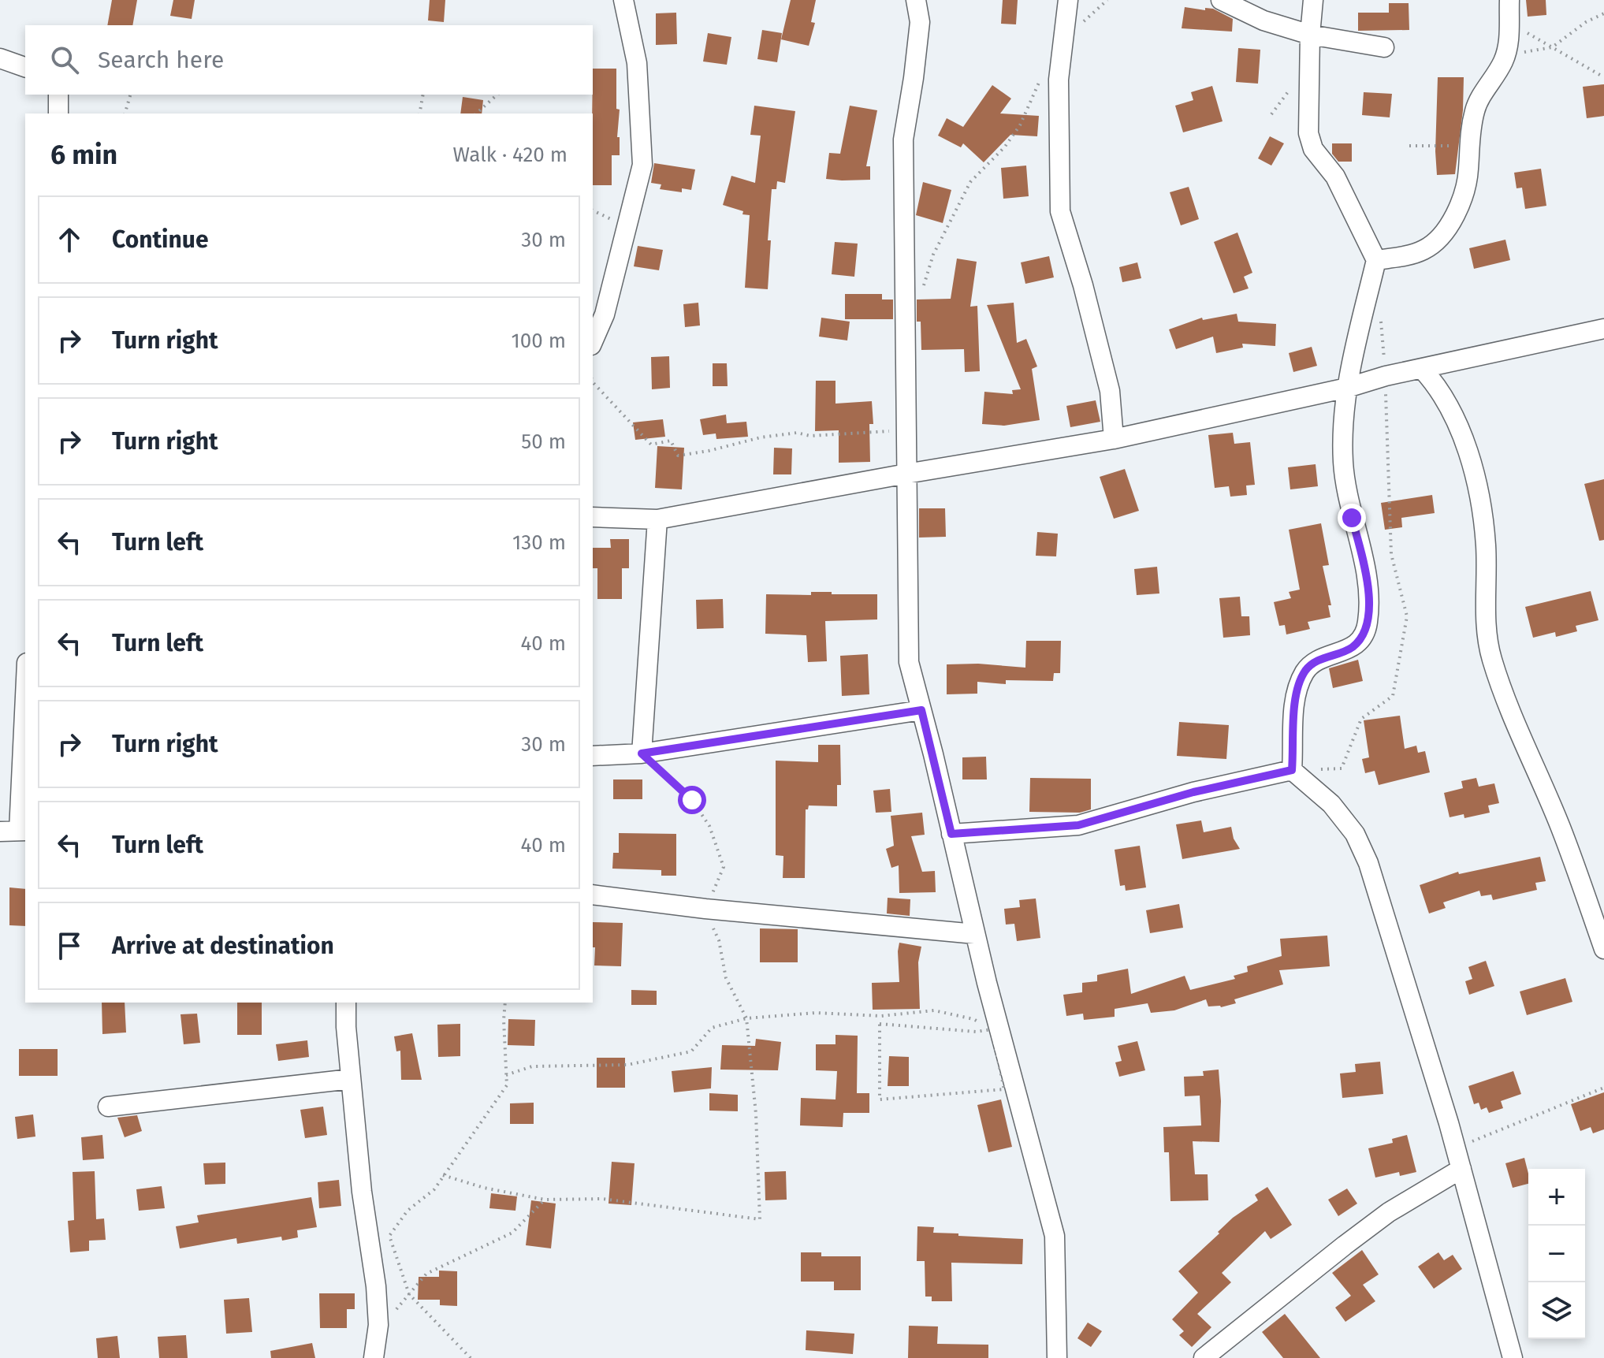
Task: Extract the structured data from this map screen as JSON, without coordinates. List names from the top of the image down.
{
  "page": {
    "search": "Search here",
    "heading": ["6 min", "Walk · 420 m"],
    "list": [
      ["Continue", "30 m"],
      ["Turn right", "100 m"],
      ["Turn right", "50 m"],
      ["Turn left", "130 m"],
      ["Turn left", "40 m"],
      ["Turn right", "30 m"],
      ["Turn left", "40 m"],
      "Arrive at destination"
    ],
    "map_buttons": ["+", "−"]
  }
}
